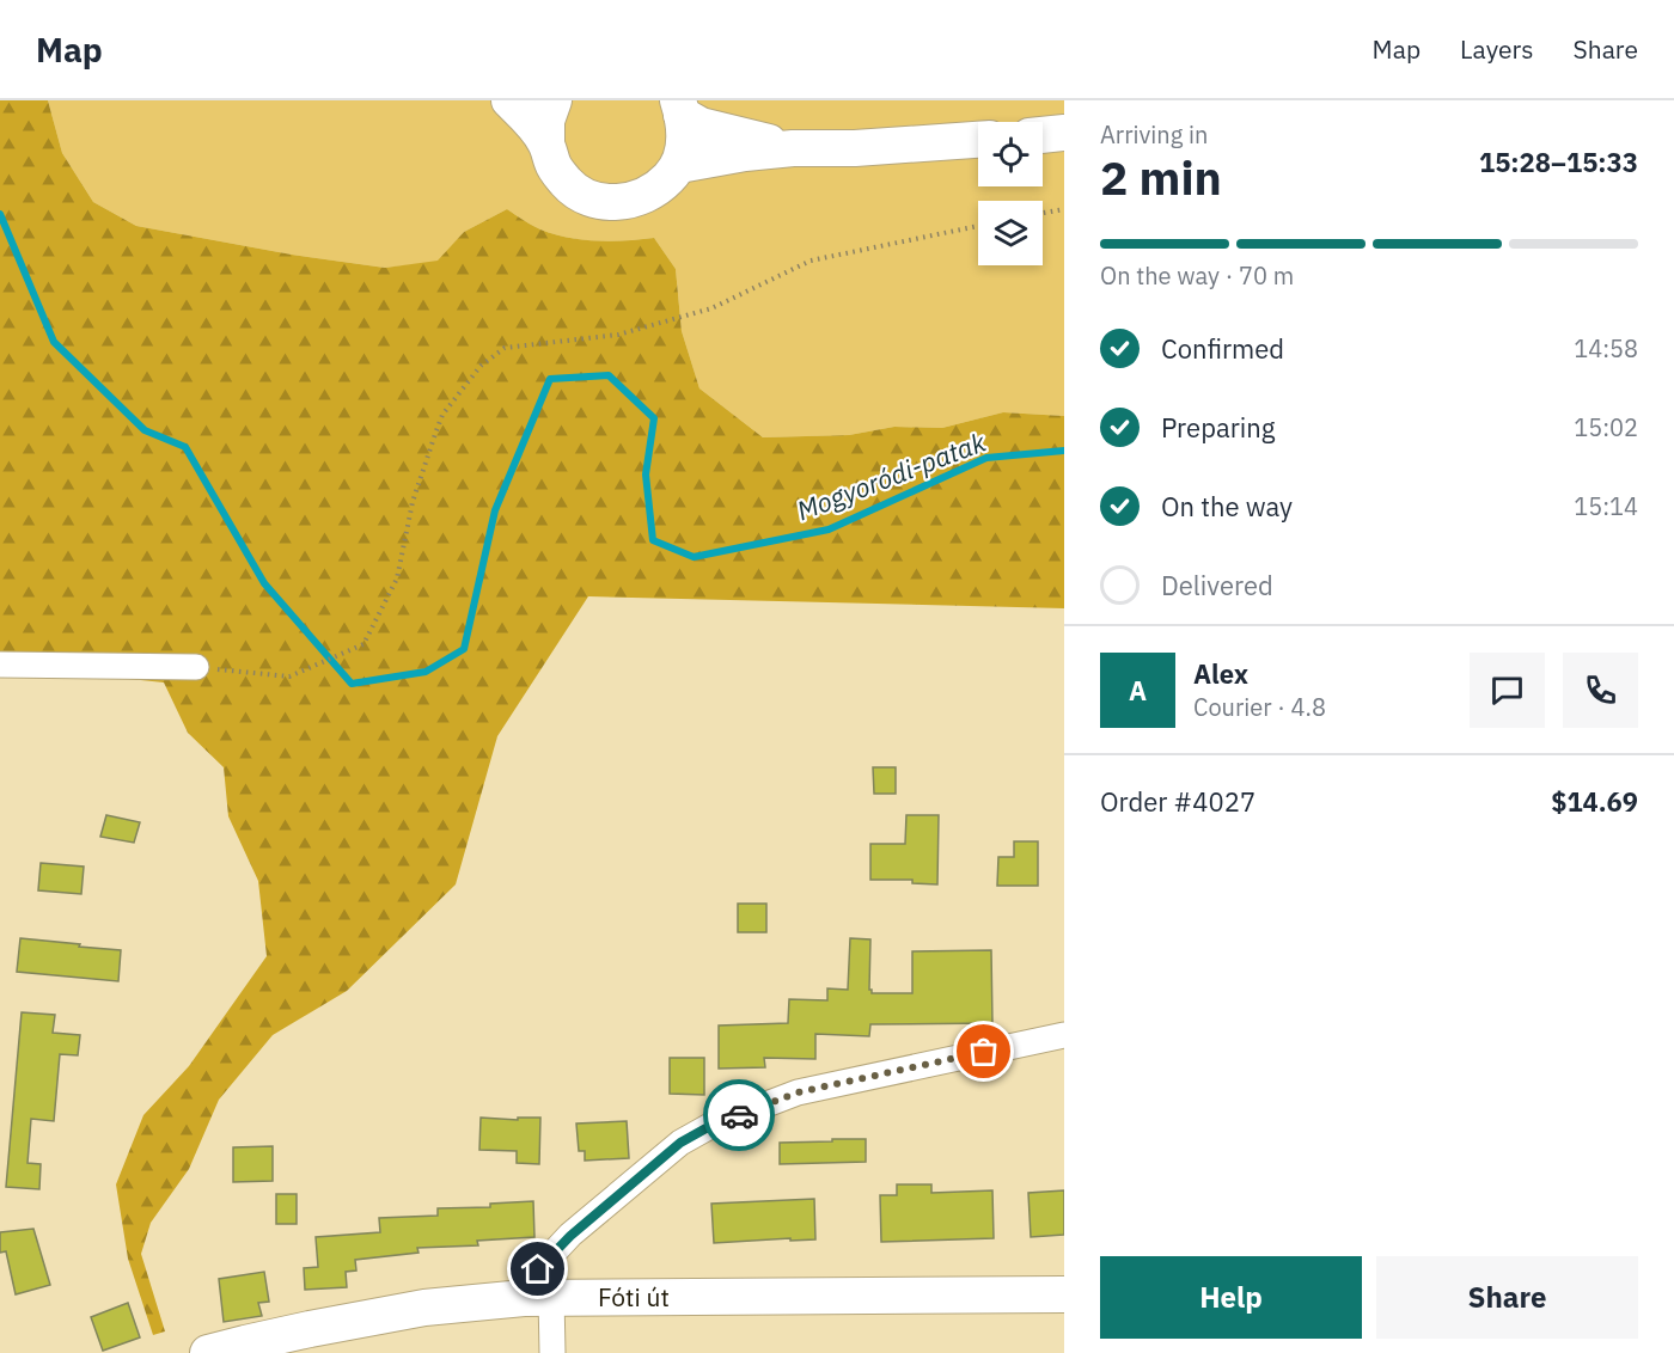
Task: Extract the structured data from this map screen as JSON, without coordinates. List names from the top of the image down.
{
  "streets": {
    "main road": ["Fóti út"]
  },
  "water": ["Mogyoródi-patak"],
  "page": {
    "header": "Map",
    "nav": ["Map", "Layers", "Share"],
    "heading": ["2 min", "Arriving in", "15:28–15:33"],
    "panel": [
      "Alex",
      "Courier · 4.8",
      "Order #4027",
      "$14.69"
    ],
    "bar": "On the way · 70 m",
    "list": [
      ["Confirmed", "14:58"],
      ["Preparing", "15:02"],
      ["On the way", "15:14"],
      "Delivered"
    ],
    "round": "A",
    "buttons": ["Help", "Share"]
  }
}
